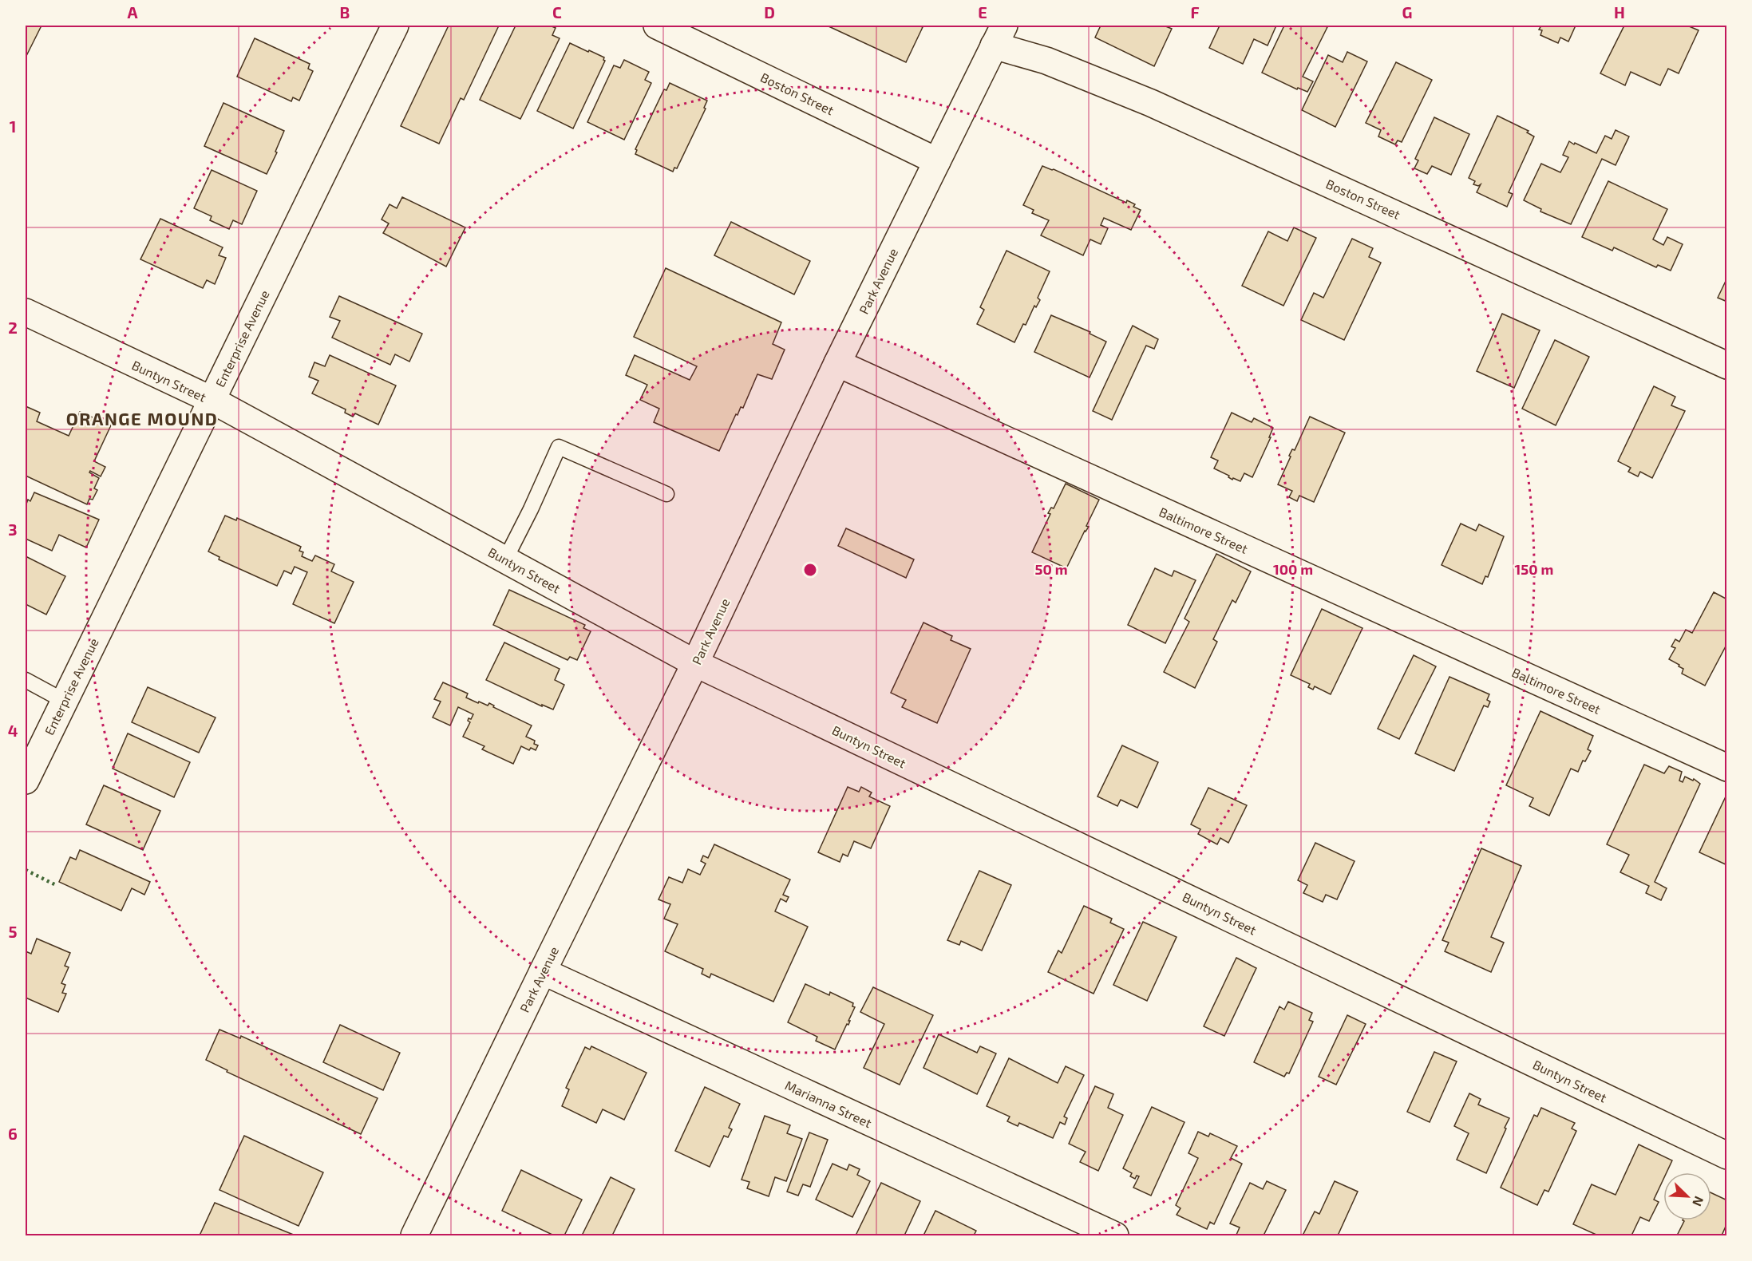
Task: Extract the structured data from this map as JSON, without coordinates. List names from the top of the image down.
{
  "streets": {
    "street": [
      "Boston Street",
      "Park Avenue",
      "Enterprise Avenue",
      "Buntyn Street",
      "Baltimore Street",
      "Marianna Street"
    ]
  },
  "crossings": [
    ["Boston Street", "Park Avenue"],
    ["Park Avenue", "Buntyn Street"],
    ["Park Avenue", "Baltimore Street"],
    ["Park Avenue", "Marianna Street"],
    ["Enterprise Avenue", "Buntyn Street"]
  ],
  "districts": ["ORANGE MOUND"],
  "north": "bottom right",
  "grid": {
    "columns": [
      "A",
      "B",
      "C",
      "D",
      "E",
      "F",
      "G",
      "H"
    ],
    "rows": [
      "1",
      "2",
      "3",
      "4",
      "5",
      "6"
    ]
  },
  "rings": ["50 m", "100 m", "150 m"]
}
